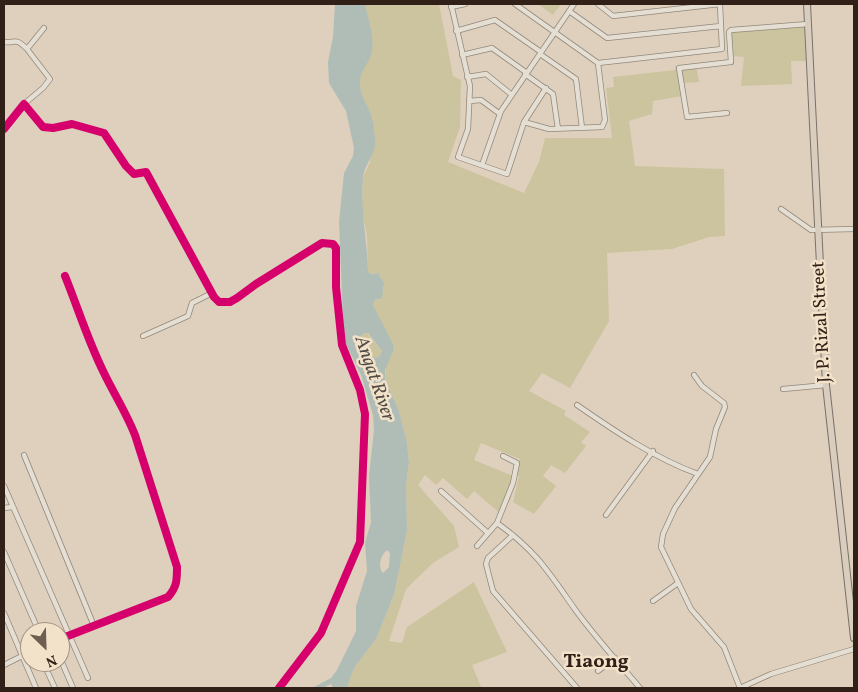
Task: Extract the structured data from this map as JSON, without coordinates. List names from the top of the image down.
{
  "streets": {
    "main road": ["J. P. Rizal Street"]
  },
  "districts": ["Tiaong"],
  "water": ["Angat River"],
  "north": "bottom right"
}
